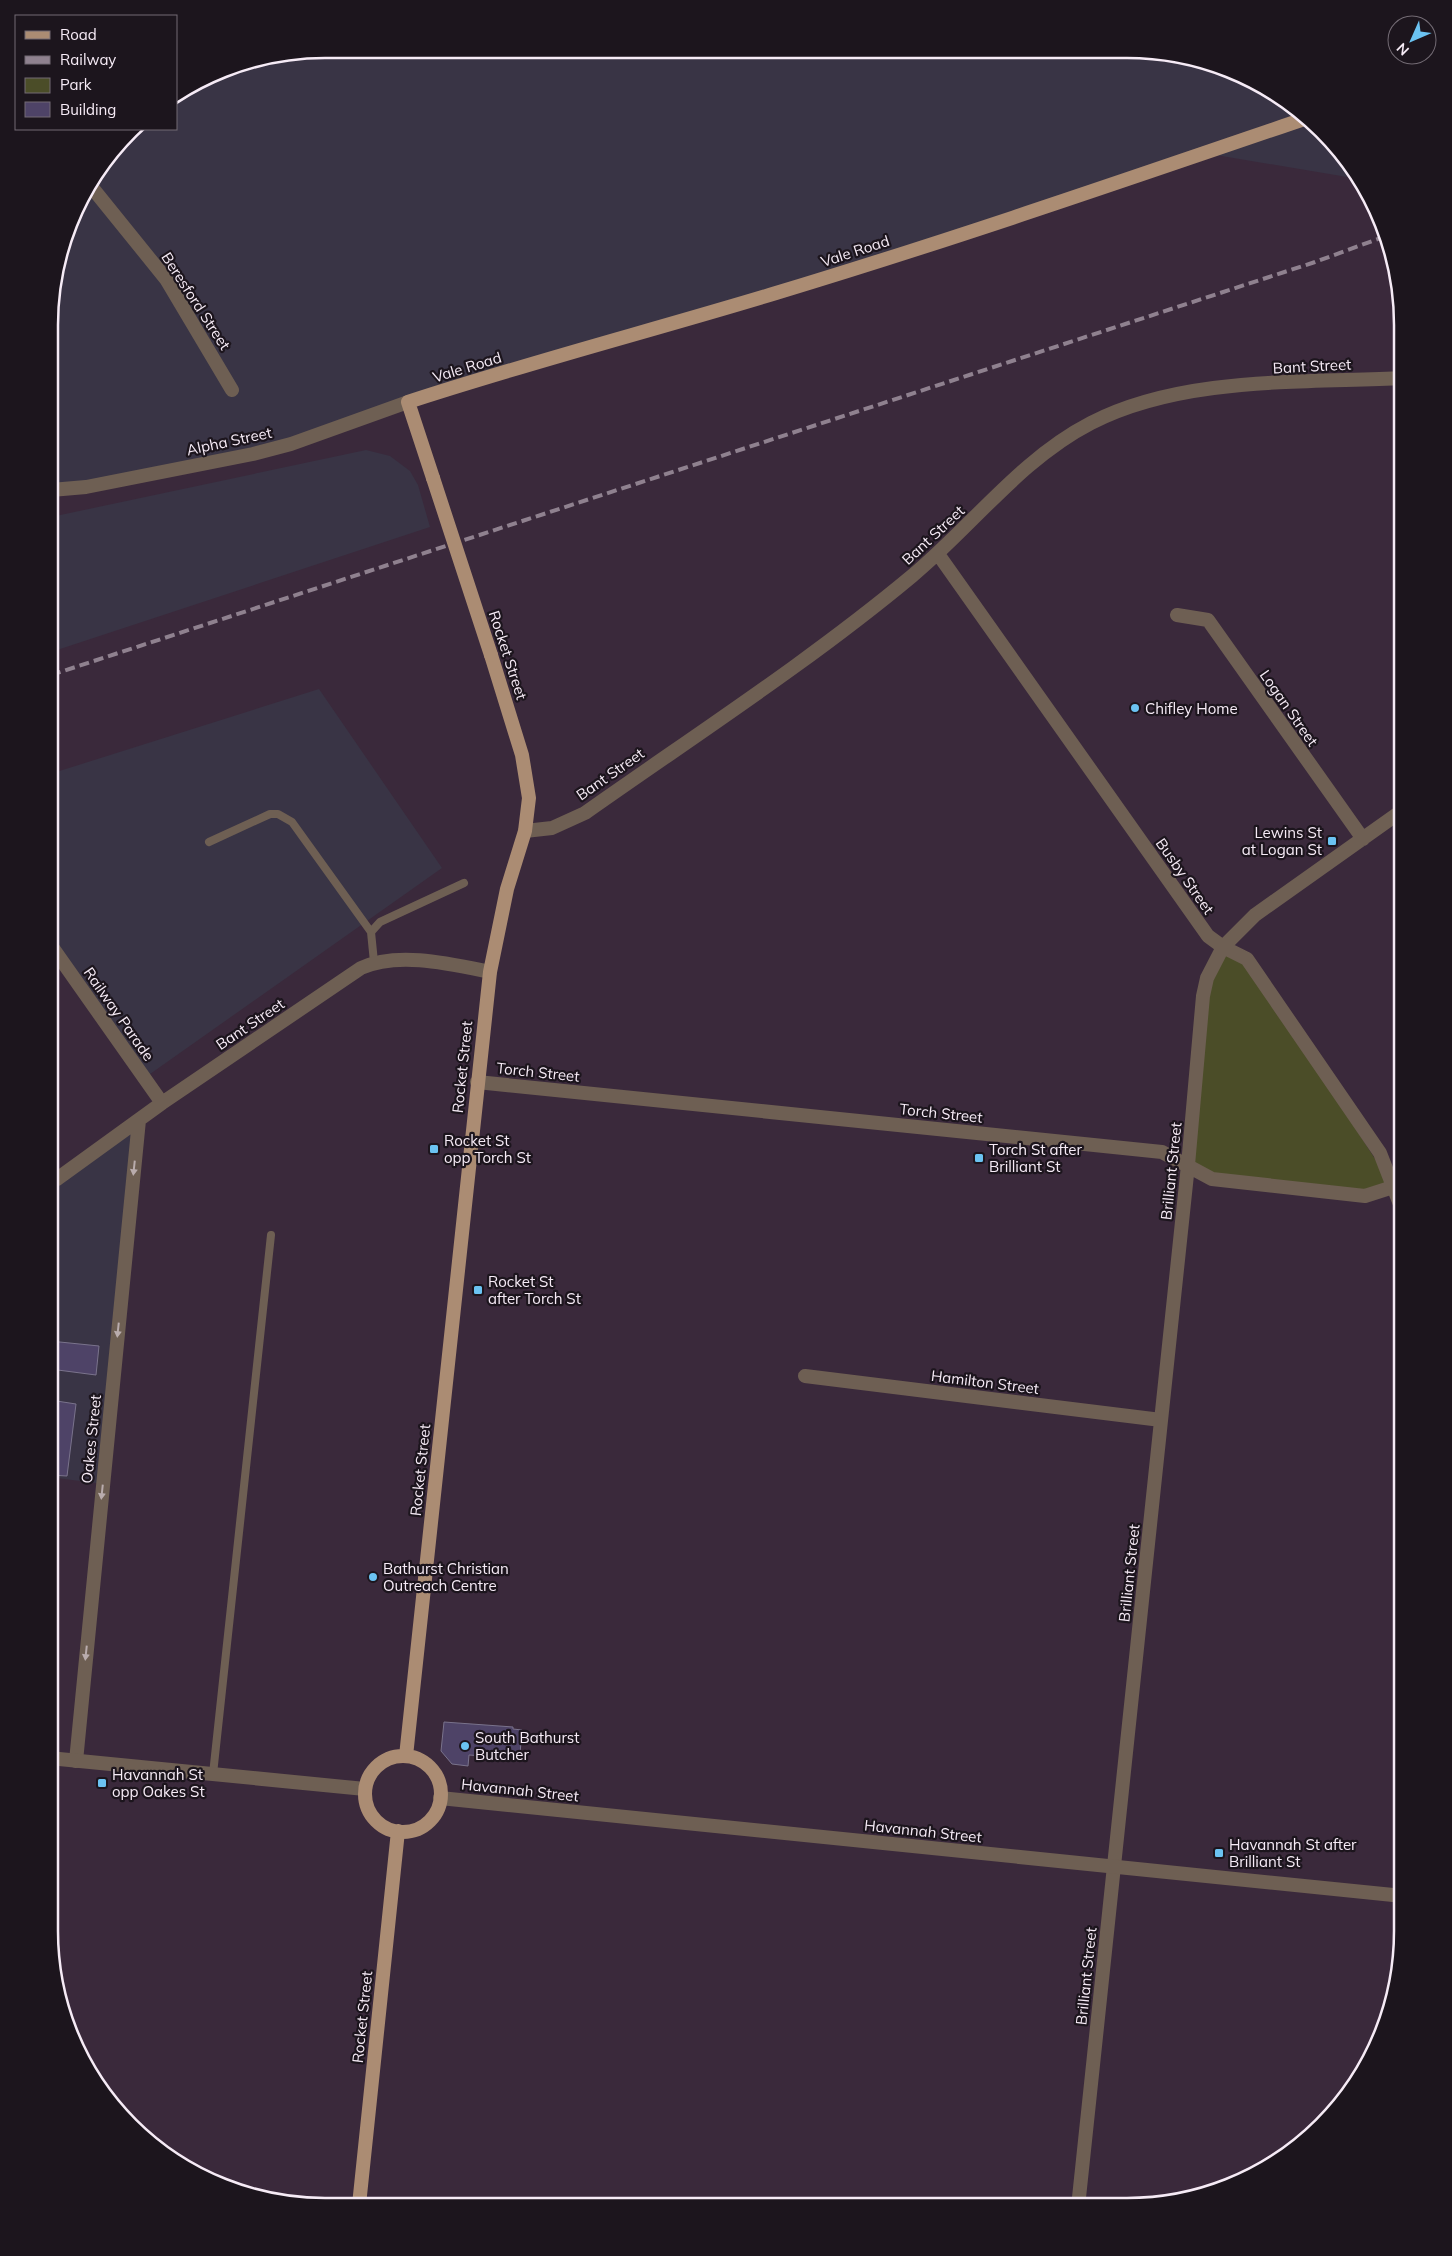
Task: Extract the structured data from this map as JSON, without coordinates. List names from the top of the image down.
{
  "streets": {
    "main road": ["Vale Road", "Rocket Street"],
    "street": [
      "Beresford Street",
      "Bant Street",
      "Alpha Street",
      "Logan Street",
      "Busby Street",
      "Railway Parade",
      "Torch Street",
      "Brilliant Street",
      "Hamilton Street",
      "Oakes Street",
      "Havannah Street"
    ]
  },
  "crossings": [
    ["Vale Road", "Alpha Street"],
    ["Vale Road", "Rocket Street"],
    ["Bant Street", "Rocket Street"],
    ["Bant Street", "Busby Street"],
    ["Bant Street", "Railway Parade"],
    ["Bant Street", "Oakes Street"],
    ["Alpha Street", "Rocket Street"],
    ["Rocket Street", "Torch Street"],
    ["Rocket Street", "Havannah Street"],
    ["Logan Street", "Brilliant Street"],
    ["Busby Street", "Torch Street"],
    ["Busby Street", "Brilliant Street"],
    ["Torch Street", "Brilliant Street"],
    ["Brilliant Street", "Hamilton Street"],
    ["Brilliant Street", "Havannah Street"]
  ],
  "one_way": ["Oakes Street"],
  "places": {
    "other": ["Chifley Home", "Bathurst Christian Outreach Centre", "South Bathurst Butcher"],
    "transit": [
      "Lewins St at Logan St",
      "Rocket St opp Torch St",
      "Torch St after Brilliant St",
      "Rocket St after Torch St",
      "Havannah St opp Oakes St",
      "Havannah St after Brilliant St"
    ]
  },
  "legend": [
    "Road",
    "Railway",
    "Park",
    "Building"
  ],
  "north": "bottom left"
}
